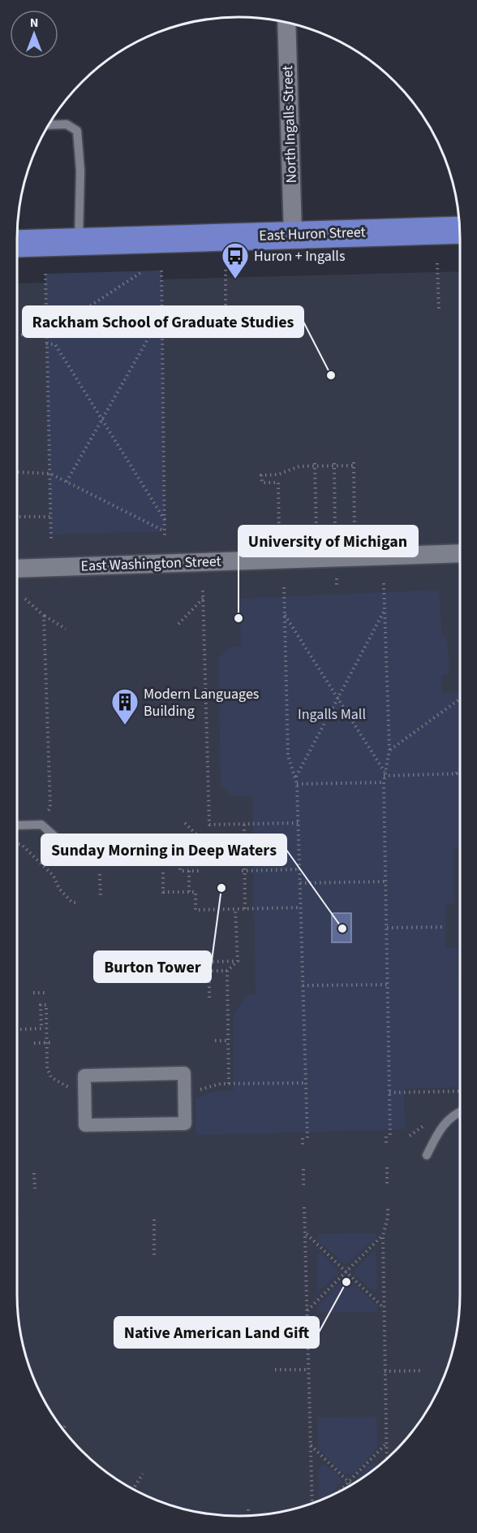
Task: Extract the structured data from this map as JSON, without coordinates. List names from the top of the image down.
{
  "streets": {
    "main road": ["East Huron Street"],
    "street": ["North Ingalls Street", "East Washington Street"]
  },
  "crossings": [
    ["North Ingalls Street", "East Huron Street"]
  ],
  "parks": ["Ingalls Mall"],
  "places": {
    "bus stop": ["Huron + Ingalls"],
    "other": [
      "Rackham School of Graduate Studies",
      "University of Michigan",
      "Burton Tower",
      "Sunday Morning in Deep Waters",
      "Native American Land Gift"
    ],
    "building": ["Modern Languages Building"]
  },
  "north": "top"
}
